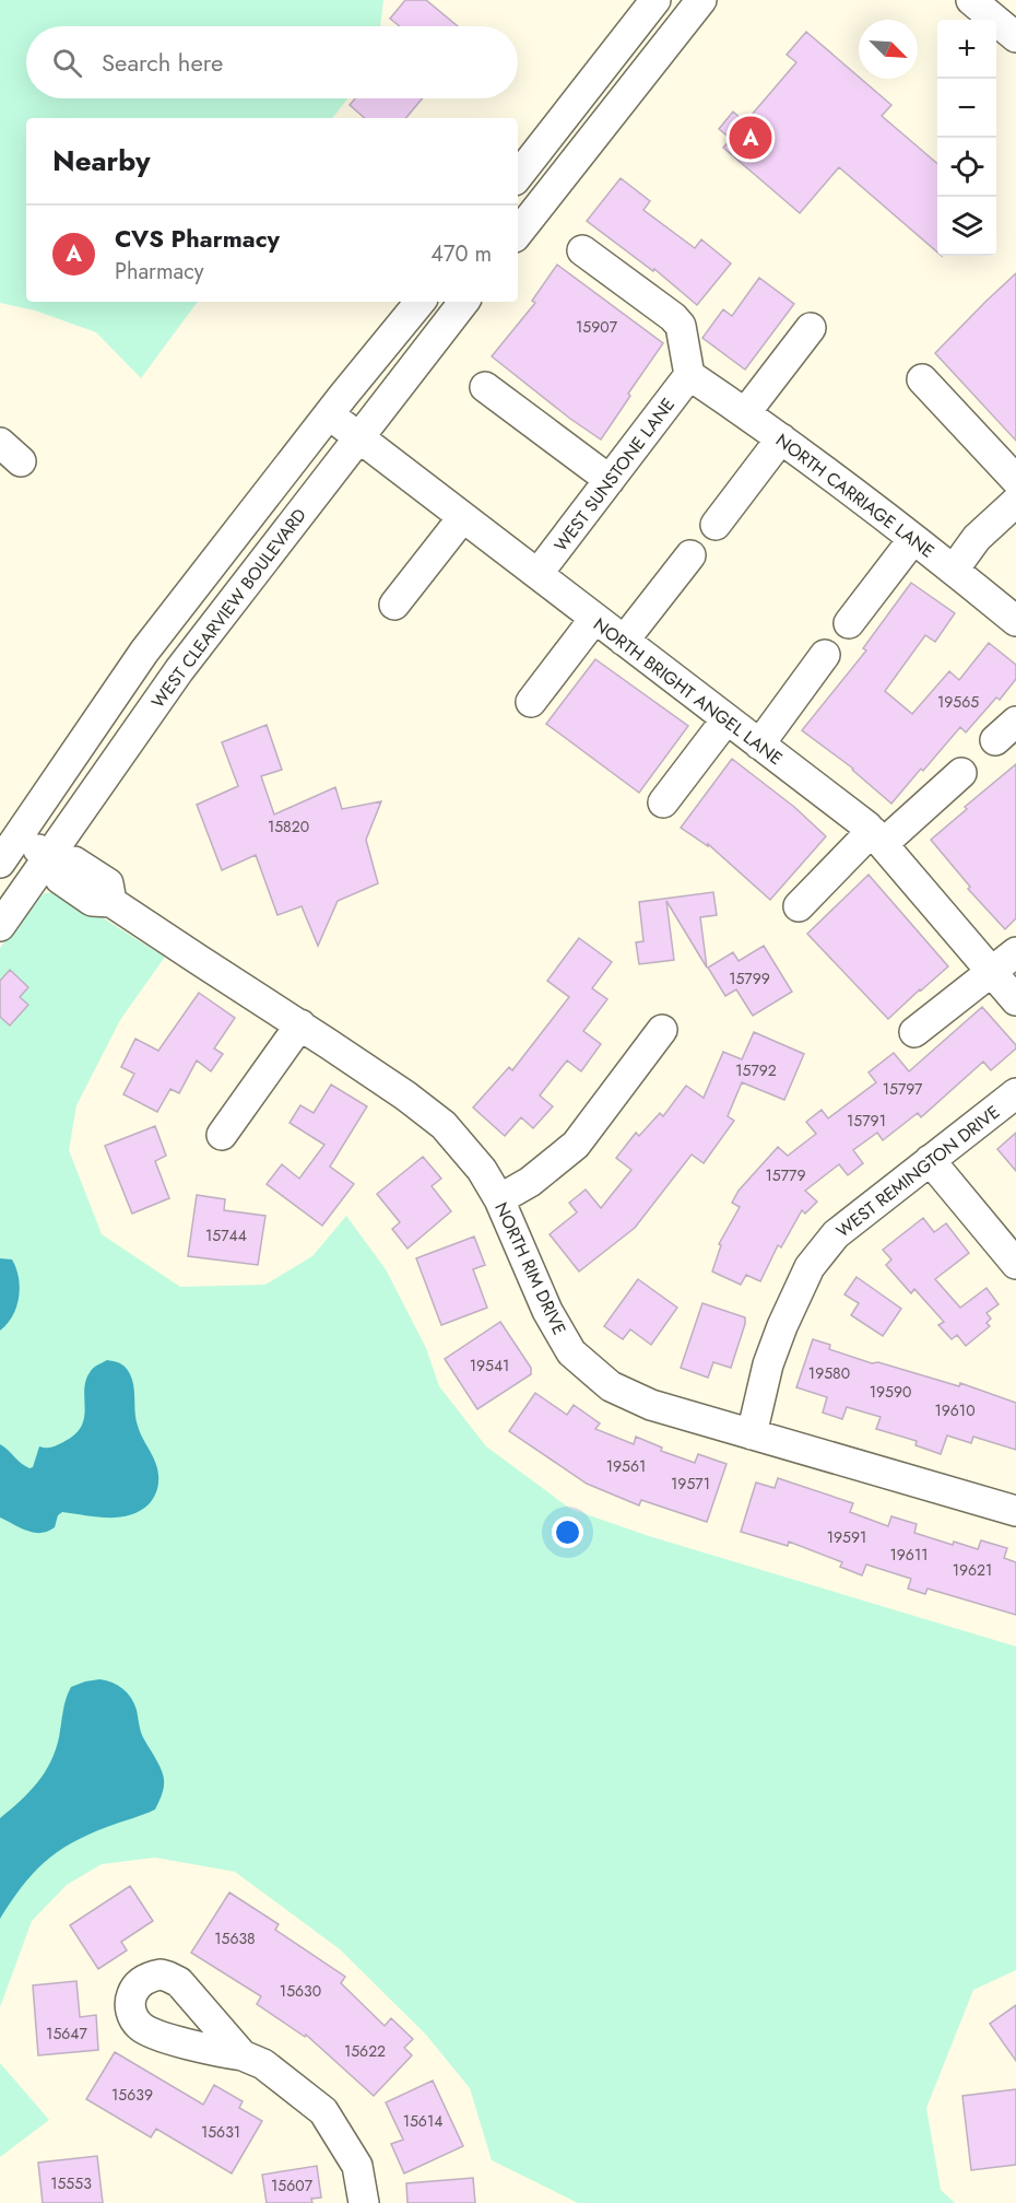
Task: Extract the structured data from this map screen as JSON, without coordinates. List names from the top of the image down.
{
  "streets": {
    "street": [
      "WEST SUNSTONE LANE",
      "NORTH CARRIAGE LANE",
      "WEST CLEARVIEW BOULEVARD",
      "NORTH BRIGHT ANGEL LANE",
      "WEST REMINGTON DRIVE",
      "NORTH RIM DRIVE"
    ]
  },
  "crossings": [
    ["WEST SUNSTONE LANE", "NORTH CARRIAGE LANE"],
    ["WEST SUNSTONE LANE", "NORTH BRIGHT ANGEL LANE"],
    ["WEST CLEARVIEW BOULEVARD", "NORTH BRIGHT ANGEL LANE"],
    ["WEST CLEARVIEW BOULEVARD", "NORTH RIM DRIVE"],
    ["WEST REMINGTON DRIVE", "NORTH RIM DRIVE"]
  ],
  "house_numbers": [
    "15907",
    "19565",
    "15820",
    "15799",
    "15792",
    "15797",
    "15791",
    "15779",
    "15744",
    "19541",
    "19580",
    "19590",
    "19610",
    "19561",
    "19571",
    "19591",
    "19611",
    "19621",
    "15638",
    "15630",
    "15647",
    "15622",
    "15639",
    "15614",
    "15631",
    "15553",
    "15607"
  ],
  "north": "bottom right",
  "page": {
    "map_buttons": ["+", "−"],
    "search": "Search here",
    "pins": "A",
    "heading": "Nearby",
    "list": [
      {
        "mark": "A",
        "name": "CVS Pharmacy",
        "note": "Pharmacy",
        "value": "470 m"
      }
    ]
  }
}
